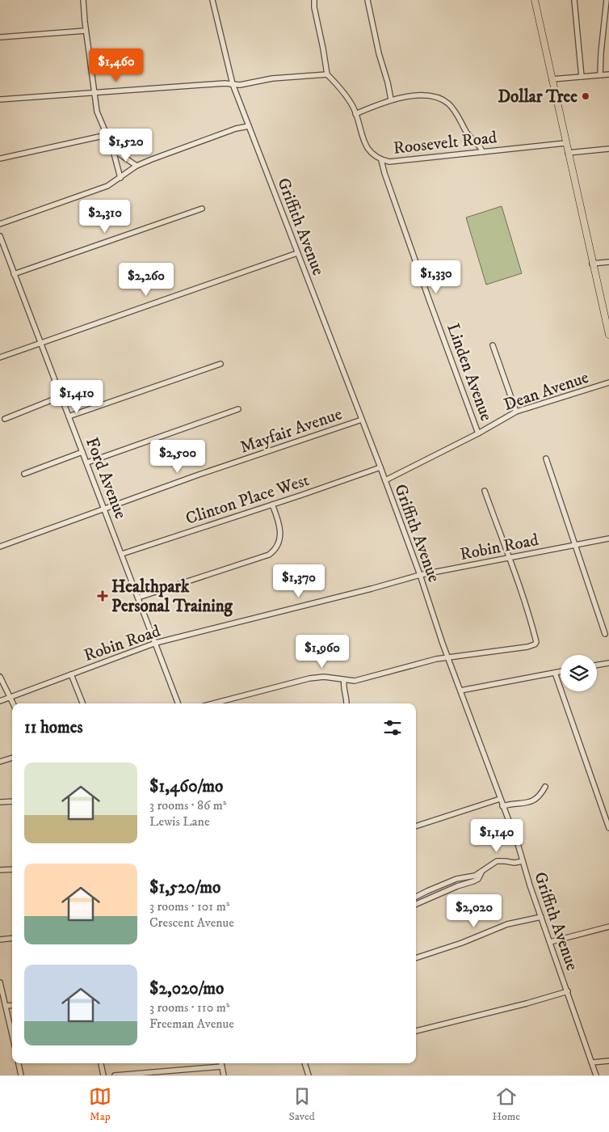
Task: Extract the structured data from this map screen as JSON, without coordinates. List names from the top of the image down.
{
  "streets": {
    "street": [
      "Roosevelt Road",
      "Griffith Avenue",
      "Linden Avenue",
      "Dean Avenue",
      "Mayfair Avenue",
      "Ford Avenue",
      "Clinton Place West",
      "Robin Road"
    ]
  },
  "crossings": [
    ["Roosevelt Road", "Linden Avenue"],
    ["Griffith Avenue", "Dean Avenue"],
    ["Griffith Avenue", "Mayfair Avenue"],
    ["Griffith Avenue", "Clinton Place West"],
    ["Griffith Avenue", "Robin Road"],
    ["Linden Avenue", "Dean Avenue"],
    ["Mayfair Avenue", "Ford Avenue"],
    ["Ford Avenue", "Clinton Place West"],
    ["Ford Avenue", "Robin Road"]
  ],
  "places": {
    "other": ["Dollar Tree"],
    "health": ["Healthpark Personal Training"]
  },
  "page": {
    "price": [
      "$1,460",
      "$1,520",
      "$2,310",
      "$1,330",
      "$2,260",
      "$1,410",
      "$2,500",
      "$1,370",
      "$1,960",
      "$1,140",
      "$2,020"
    ],
    "heading": "11 homes",
    "list": [
      {
        "name": "$1,460/mo",
        "note": "3 rooms · 86 m² · Lewis Lane"
      },
      {
        "name": "$1,520/mo",
        "note": "3 rooms · 101 m² · Crescent Avenue"
      },
      {
        "name": "$2,020/mo",
        "note": "3 rooms · 110 m² · Freeman Avenue"
      }
    ],
    "tabs": ["Map", "Saved", "Home"]
  }
}
